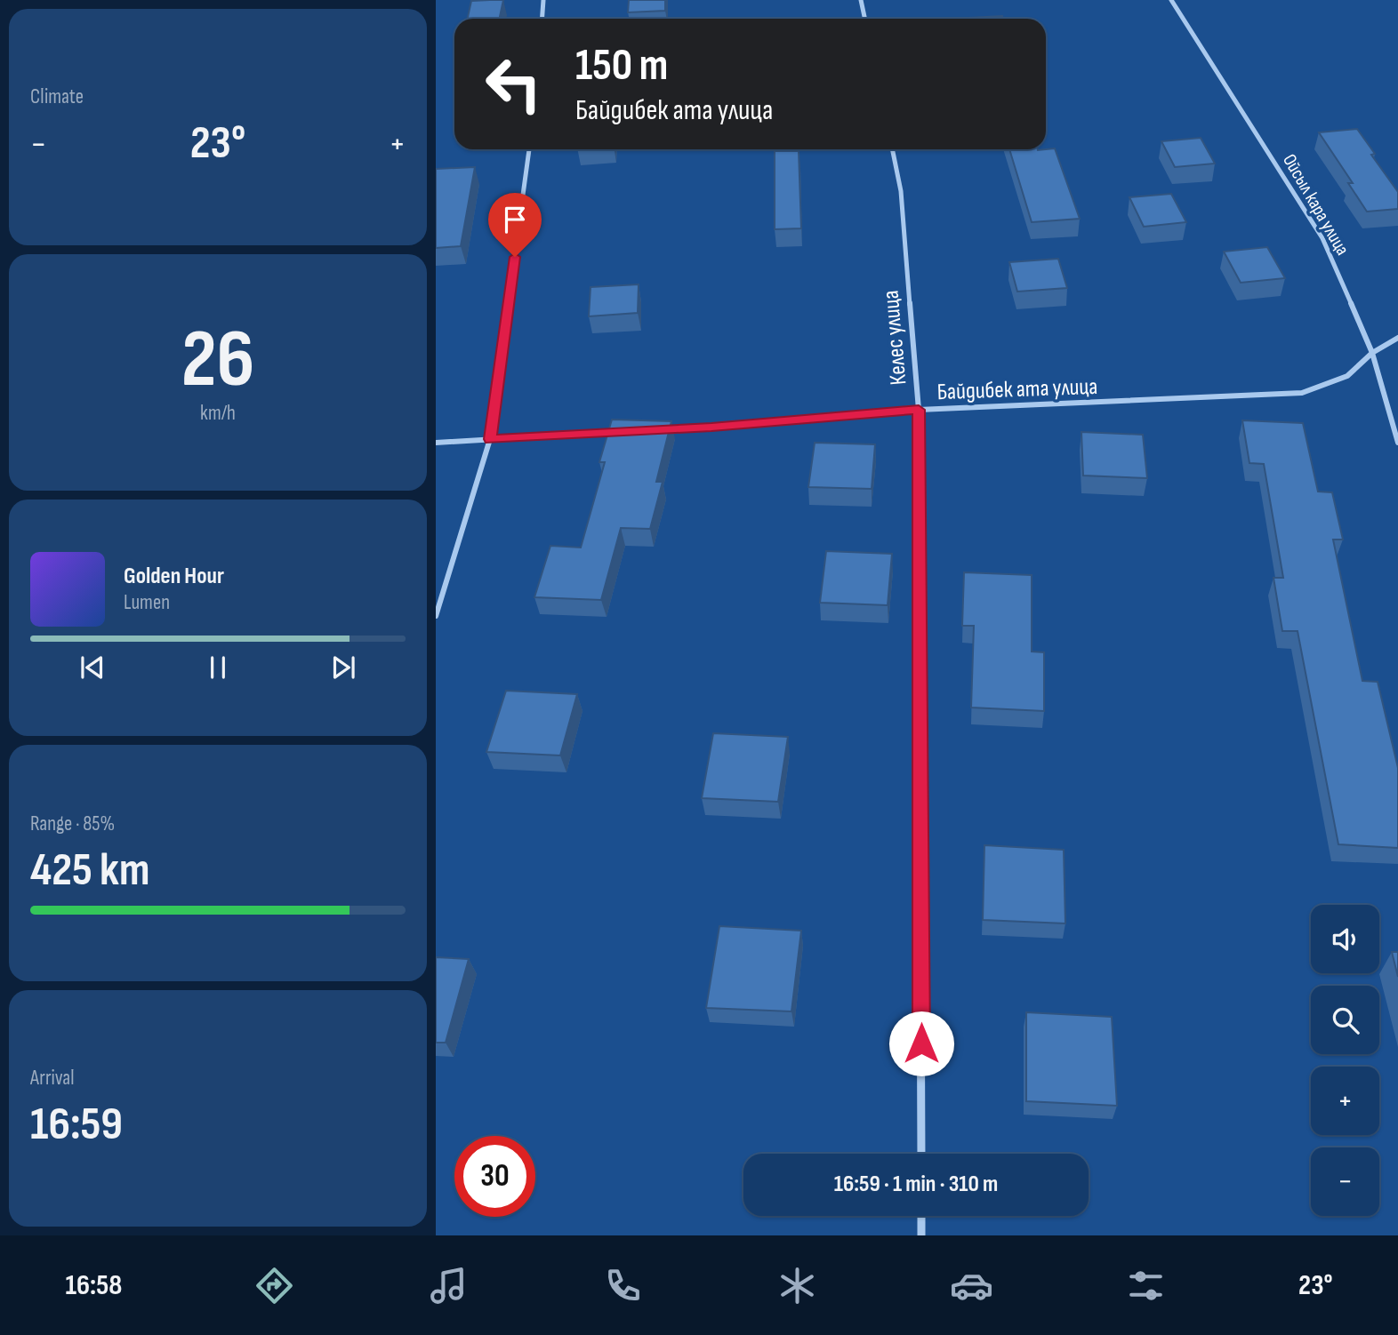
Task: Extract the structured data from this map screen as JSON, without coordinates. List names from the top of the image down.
{
  "streets": {
    "street": ["Ойсыл кара улица", "Келес улица", "Байдибек ата улица"]
  },
  "crossings": [
    ["Ойсыл кара улица", "Байдибек ата улица"],
    ["Келес улица", "Байдибек ата улица"]
  ],
  "page": {
    "tile": [
      "Climate",
      ["26", "km/h"],
      ["Range · 85%", "425 km"],
      ["Arrival", "16:59"]
    ],
    "turn": ["150 m", "Байдибек ата улица"],
    "heat": ["−", "23°", "+"],
    "song": ["Golden Hour", "Lumen"],
    "map_buttons": ["+", "−"],
    "limit": "30",
    "trip": "16:59 · 1 min · 310 m",
    "tabs": ["16:58", "23°"]
  }
}
